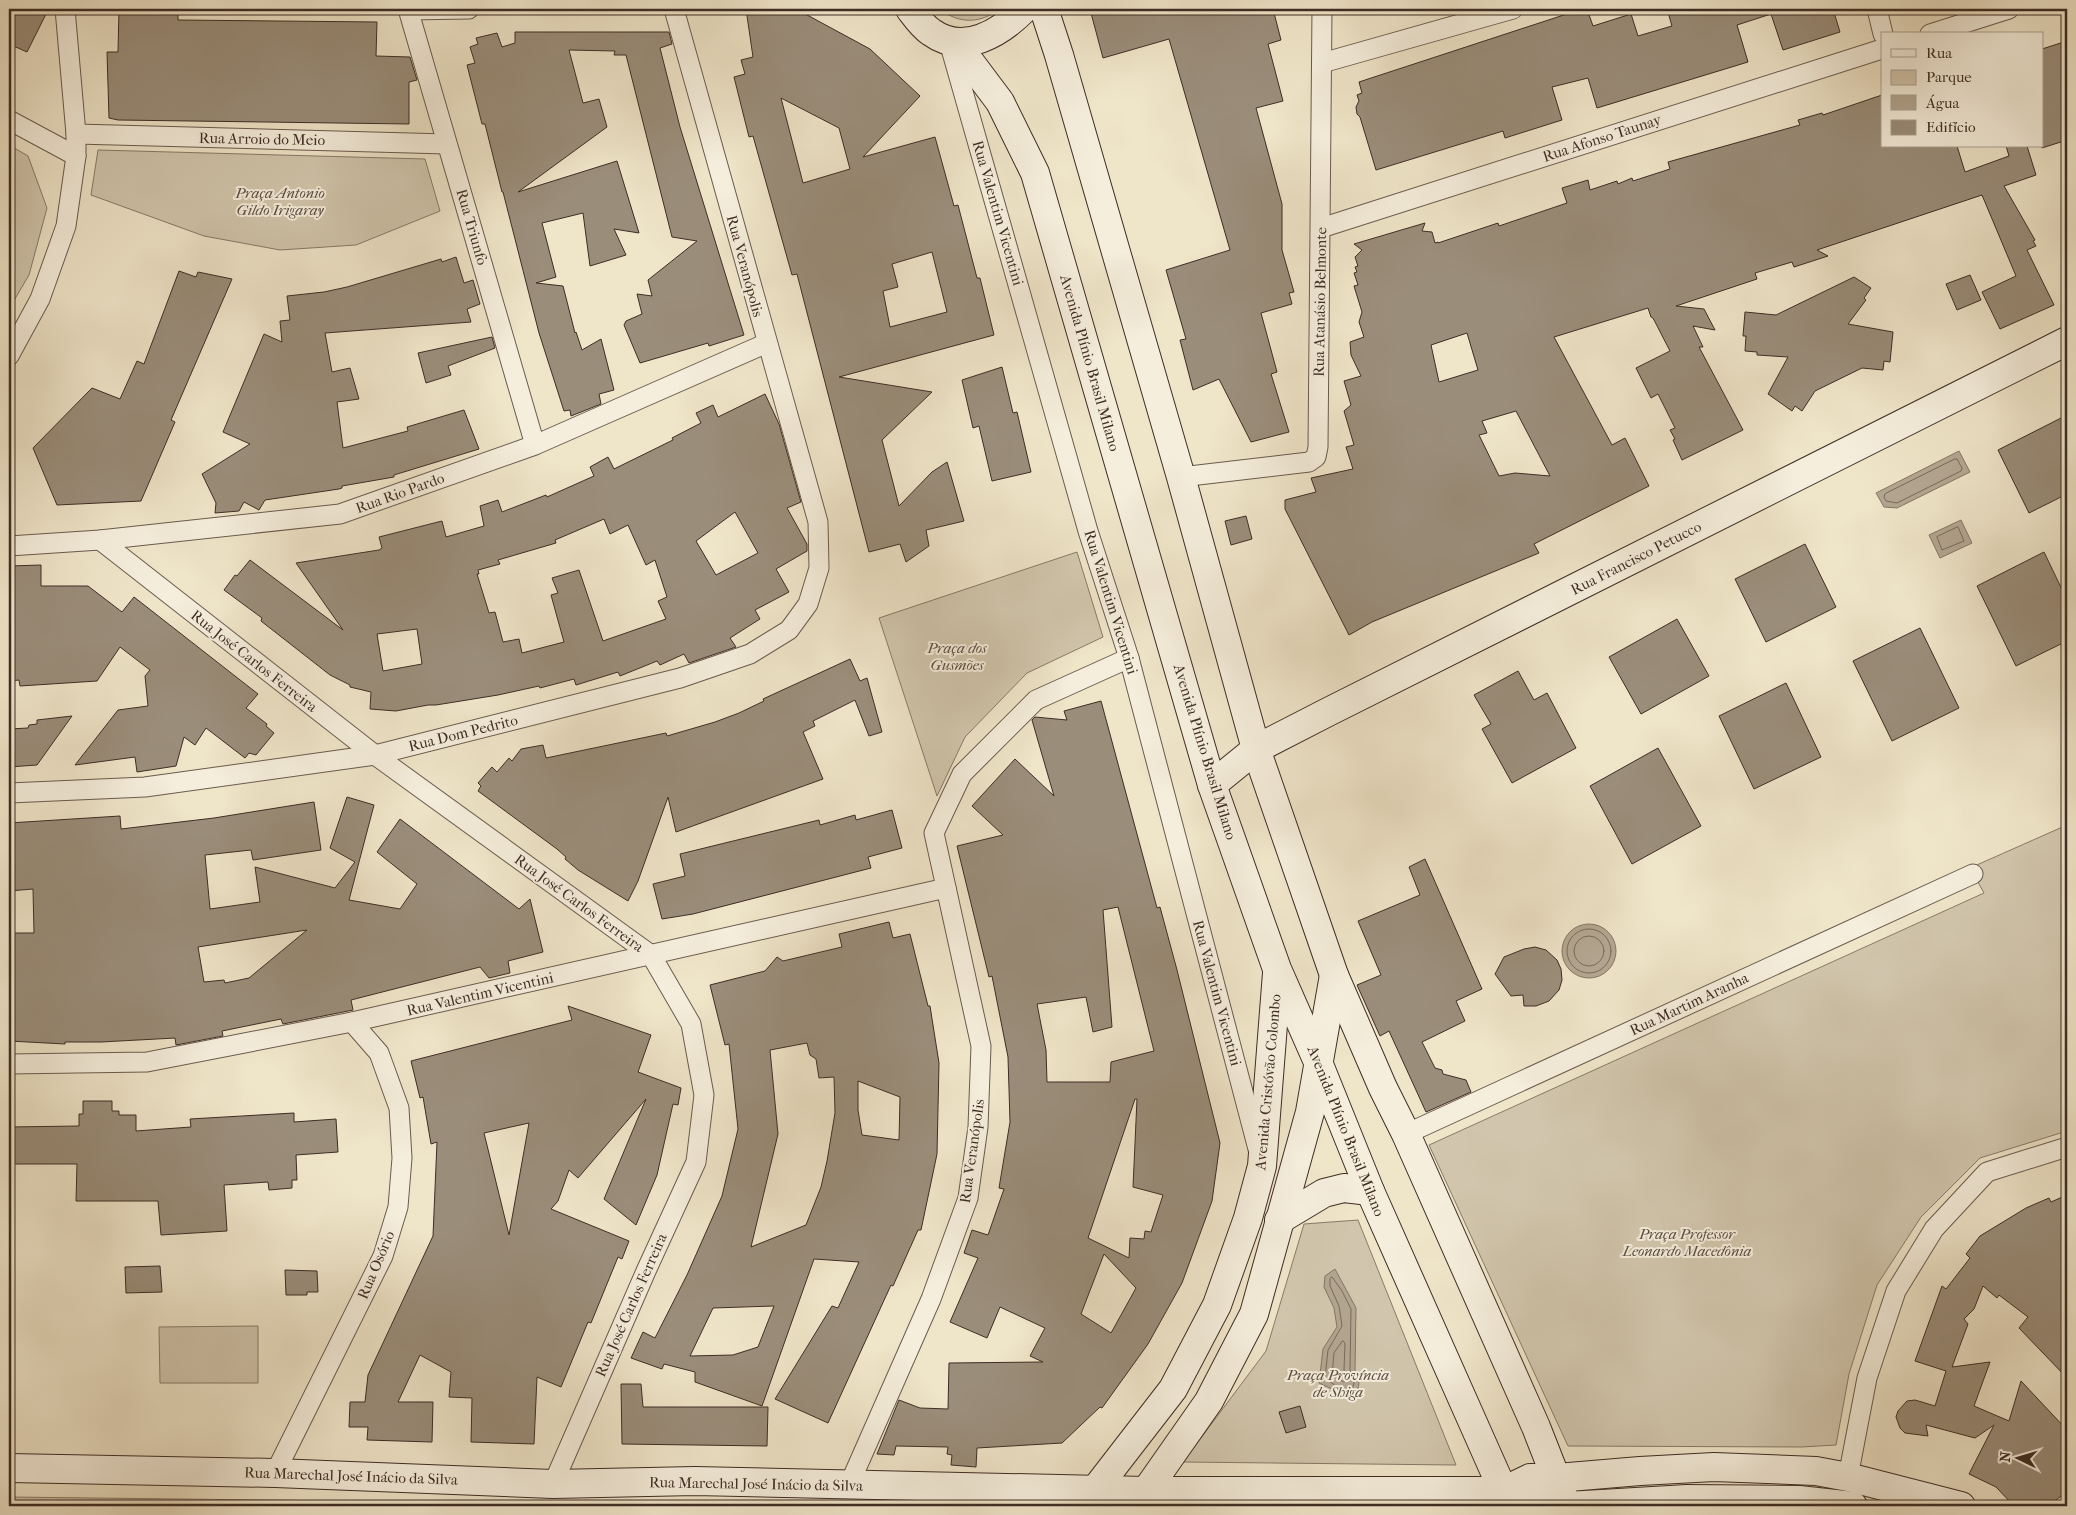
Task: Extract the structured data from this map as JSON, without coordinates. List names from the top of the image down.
{
  "streets": {
    "main road": [
      "Avenida Plínio Brasil Milano",
      "Rua Francisco Petucco",
      "Avenida Cristóvão Colombo",
      "Rua Marechal José Inácio da Silva"
    ],
    "street": [
      "Rua Afonso Taunay",
      "Rua Arroio do Meio",
      "Rua Valentim Vicentini",
      "Rua Triunfo",
      "Rua Veranópolis",
      "Rua Atanásio Belmonte",
      "Rua Rio Pardo",
      "Rua José Carlos Ferreira",
      "Rua Dom Pedrito",
      "Rua Martim Aranha",
      "Rua Osório"
    ]
  },
  "crossings": [
    ["Rua Afonso Taunay", "Rua Atanásio Belmonte"],
    ["Rua Arroio do Meio", "Rua Triunfo"],
    ["Rua Valentim Vicentini", "Rua Veranópolis"],
    ["Rua Valentim Vicentini", "Avenida Plínio Brasil Milano"],
    ["Rua Valentim Vicentini", "Rua José Carlos Ferreira"],
    ["Rua Valentim Vicentini", "Avenida Cristóvão Colombo"],
    ["Rua Valentim Vicentini", "Rua Osório"],
    ["Rua Triunfo", "Rua Rio Pardo"],
    ["Rua Veranópolis", "Rua Rio Pardo"],
    ["Rua Veranópolis", "Rua Dom Pedrito"],
    ["Rua Veranópolis", "Rua Marechal José Inácio da Silva"],
    ["Avenida Plínio Brasil Milano", "Rua Francisco Petucco"],
    ["Avenida Plínio Brasil Milano", "Avenida Cristóvão Colombo"],
    ["Avenida Plínio Brasil Milano", "Rua Marechal José Inácio da Silva"],
    ["Rua Rio Pardo", "Rua José Carlos Ferreira"],
    ["Rua José Carlos Ferreira", "Rua Dom Pedrito"],
    ["Rua José Carlos Ferreira", "Rua Marechal José Inácio da Silva"],
    ["Avenida Cristóvão Colombo", "Rua Marechal José Inácio da Silva"],
    ["Rua Osório", "Rua Marechal José Inácio da Silva"]
  ],
  "parks": [
    "Praça Antonio Gildo Irigaray",
    "Praça dos Gusmões",
    "Praça Professor Leonardo Macedônia",
    "Praça Província de Shiga"
  ],
  "legend": [
    "Rua",
    "Parque",
    "Água",
    "Edifício"
  ],
  "north": "left"
}
